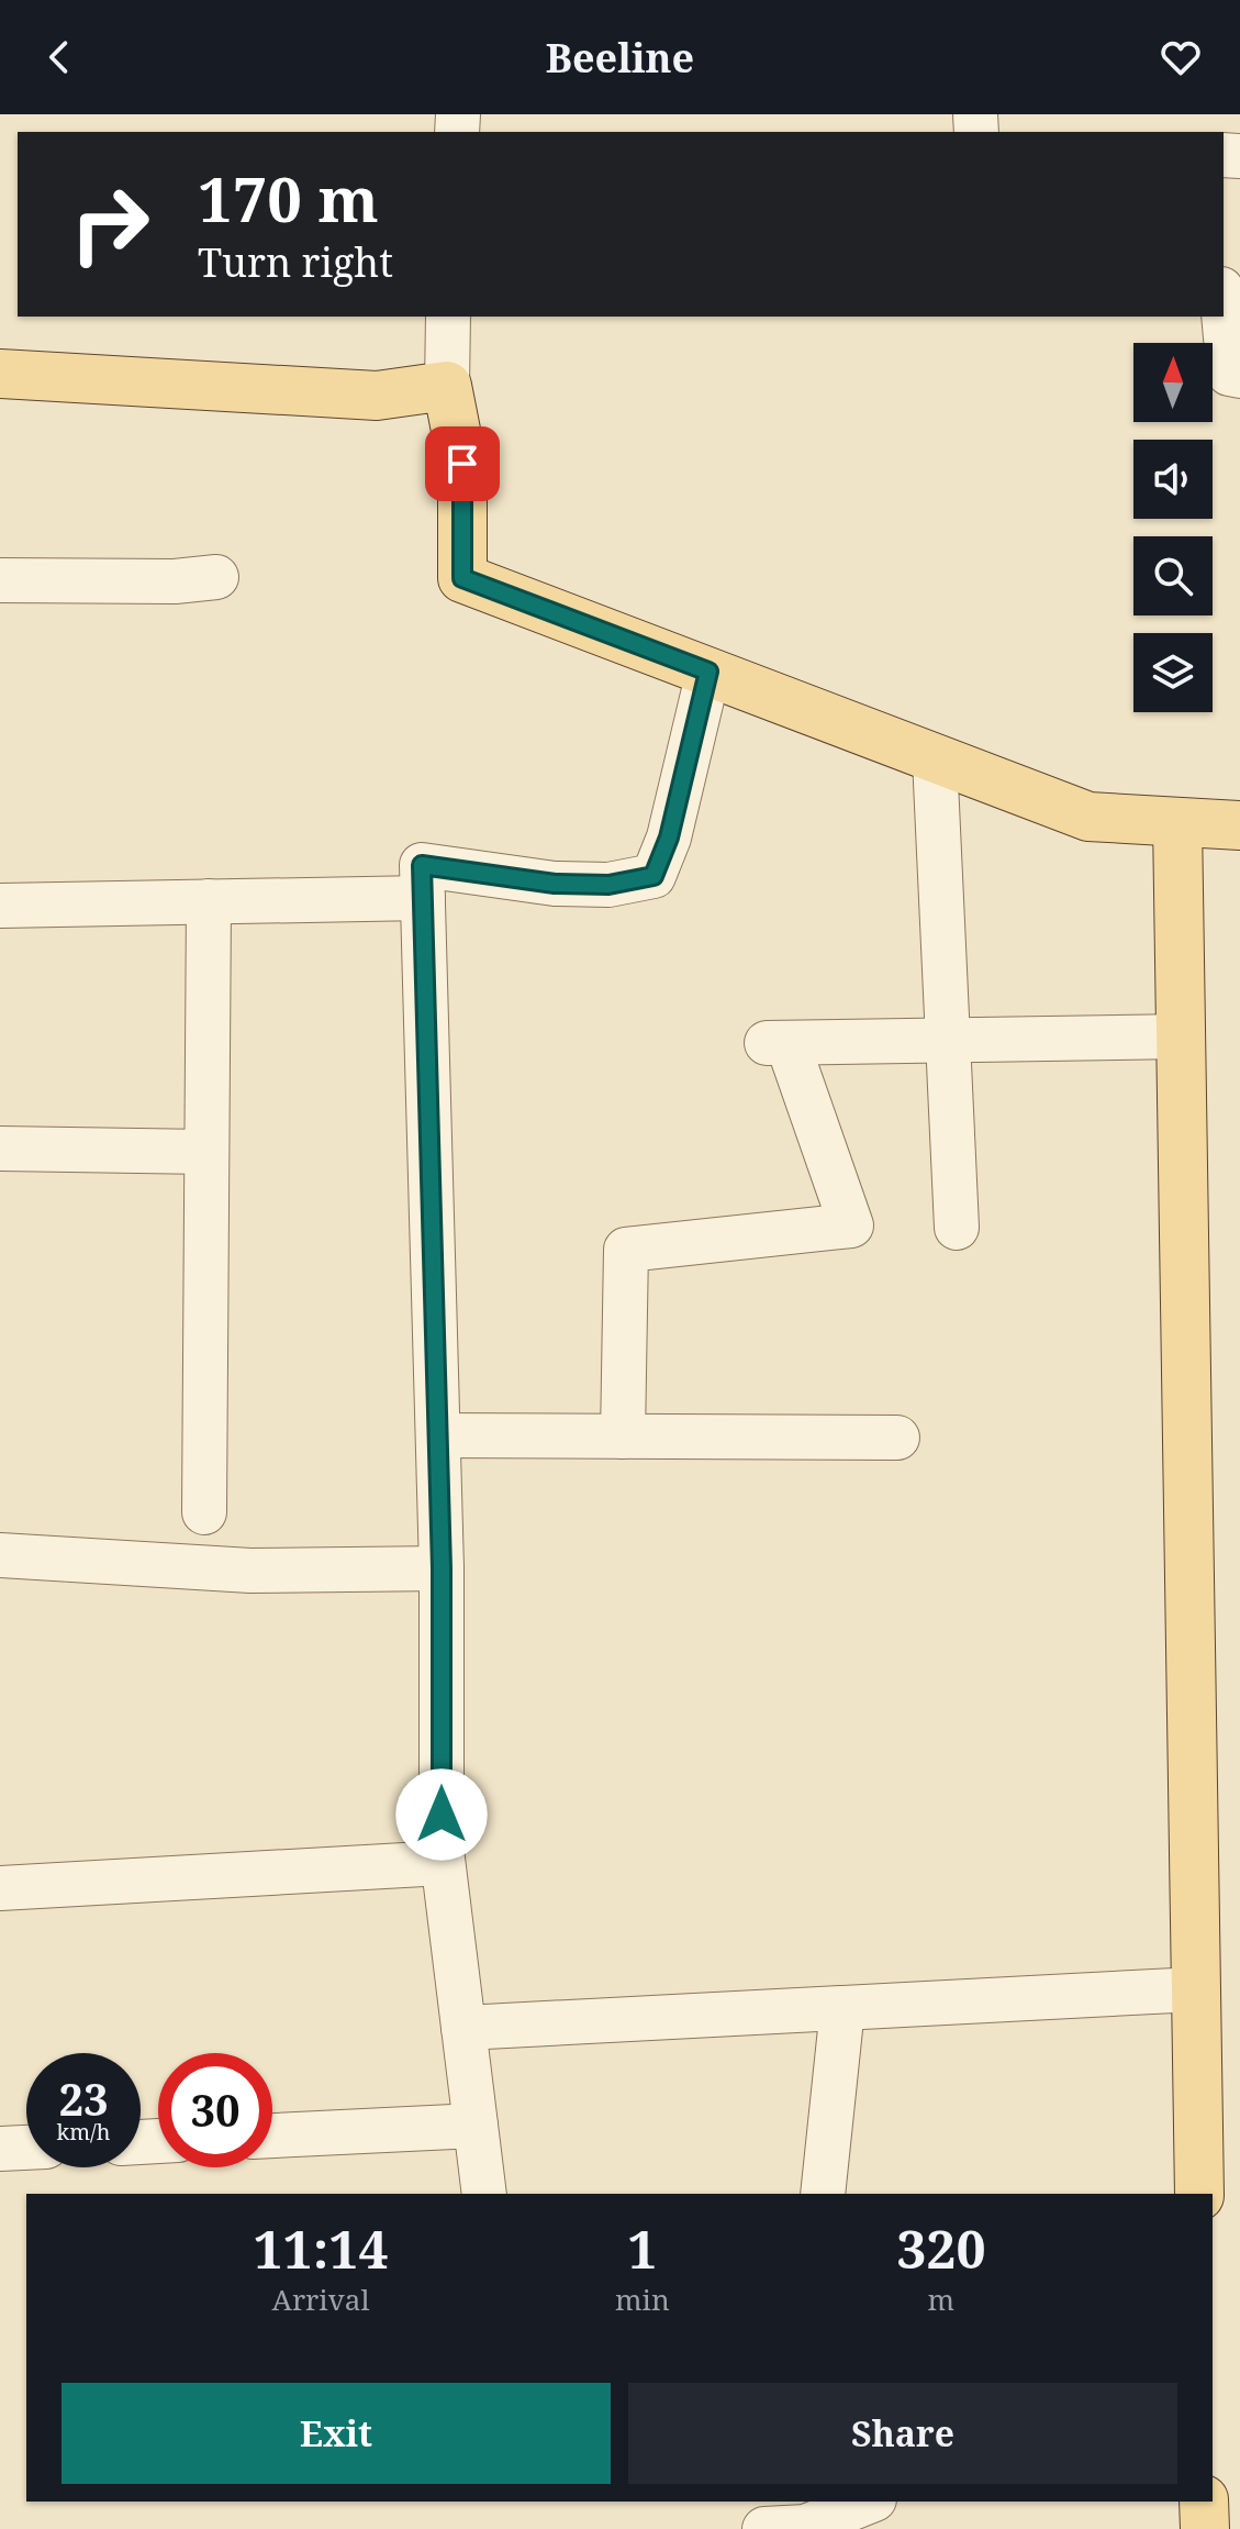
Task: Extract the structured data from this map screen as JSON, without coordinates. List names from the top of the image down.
{
  "north": "top",
  "page": {
    "header": "Beeline",
    "turn": ["170 m", "Turn right"],
    "speed": "23 km/h",
    "limit": "30",
    "eta": [
      "11:14",
      "Arrival",
      "1",
      "min",
      "320",
      "m"
    ],
    "buttons": ["Exit", "Share"]
  }
}
